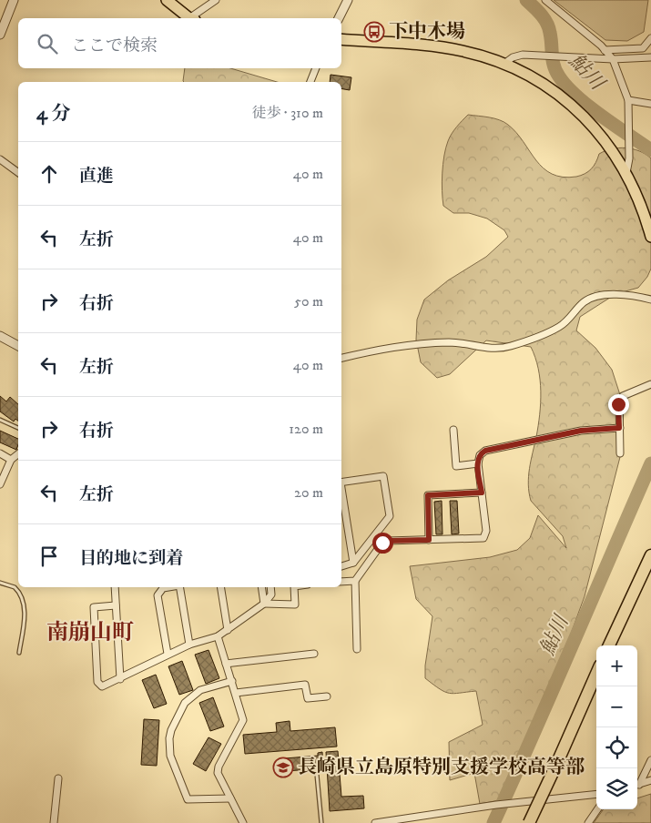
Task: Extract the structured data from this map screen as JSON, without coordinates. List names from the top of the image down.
{
  "districts": ["南崩山町"],
  "water": ["鮎川"],
  "places": {
    "bus stop": ["下中木場"],
    "school or university": ["長崎県立島原特別支援学校高等部"]
  },
  "page": {
    "search": "ここで検索",
    "heading": ["4 分", "徒歩 · 310 m"],
    "list": [
      ["直進", "40 m"],
      ["左折", "40 m"],
      ["右折", "50 m"],
      ["左折", "40 m"],
      ["右折", "120 m"],
      ["左折", "20 m"],
      "目的地に到着"
    ],
    "map_buttons": ["+", "−"]
  }
}
